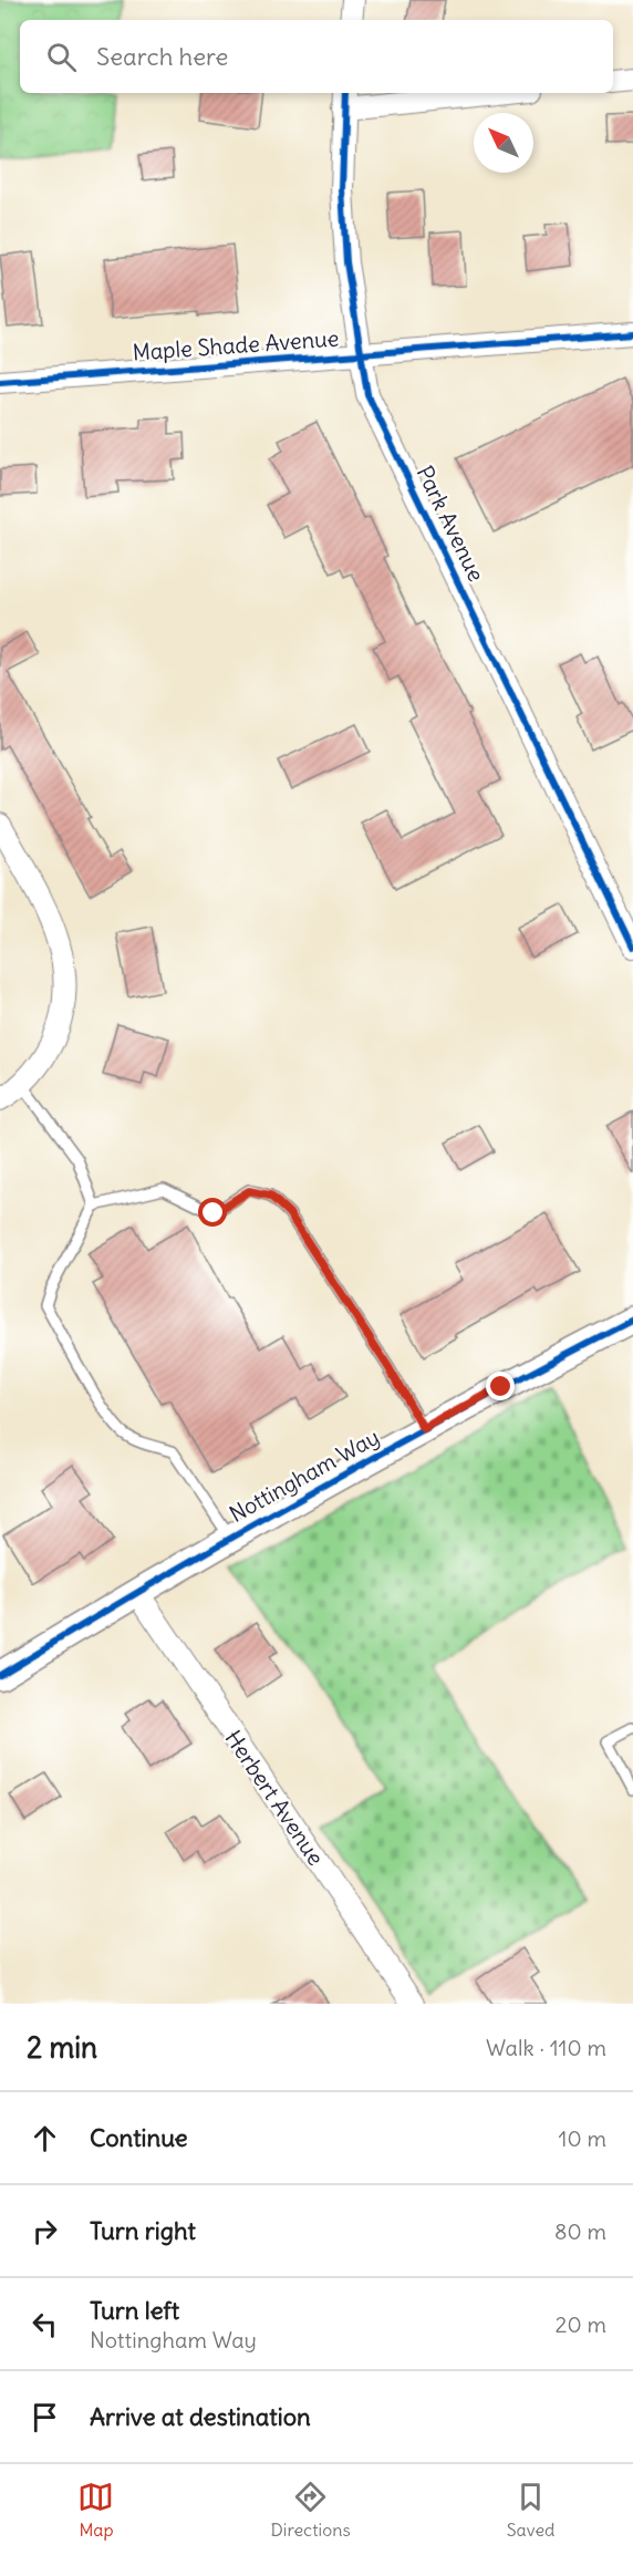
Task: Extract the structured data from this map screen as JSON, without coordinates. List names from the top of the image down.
{
  "streets": {
    "street": [
      "Maple Shade Avenue",
      "Park Avenue",
      "Nottingham Way",
      "Herbert Avenue"
    ]
  },
  "crossings": [
    ["Maple Shade Avenue", "Park Avenue"],
    ["Nottingham Way", "Herbert Avenue"]
  ],
  "north": "top left",
  "page": {
    "search": "Search here",
    "heading": ["2 min", "Walk · 110 m"],
    "list": [
      ["Continue", "10 m"],
      ["Turn right", "80 m"],
      ["Turn left", "Nottingham Way", "20 m"],
      "Arrive at destination"
    ],
    "nav": ["Map", "Directions", "Saved"]
  }
}
